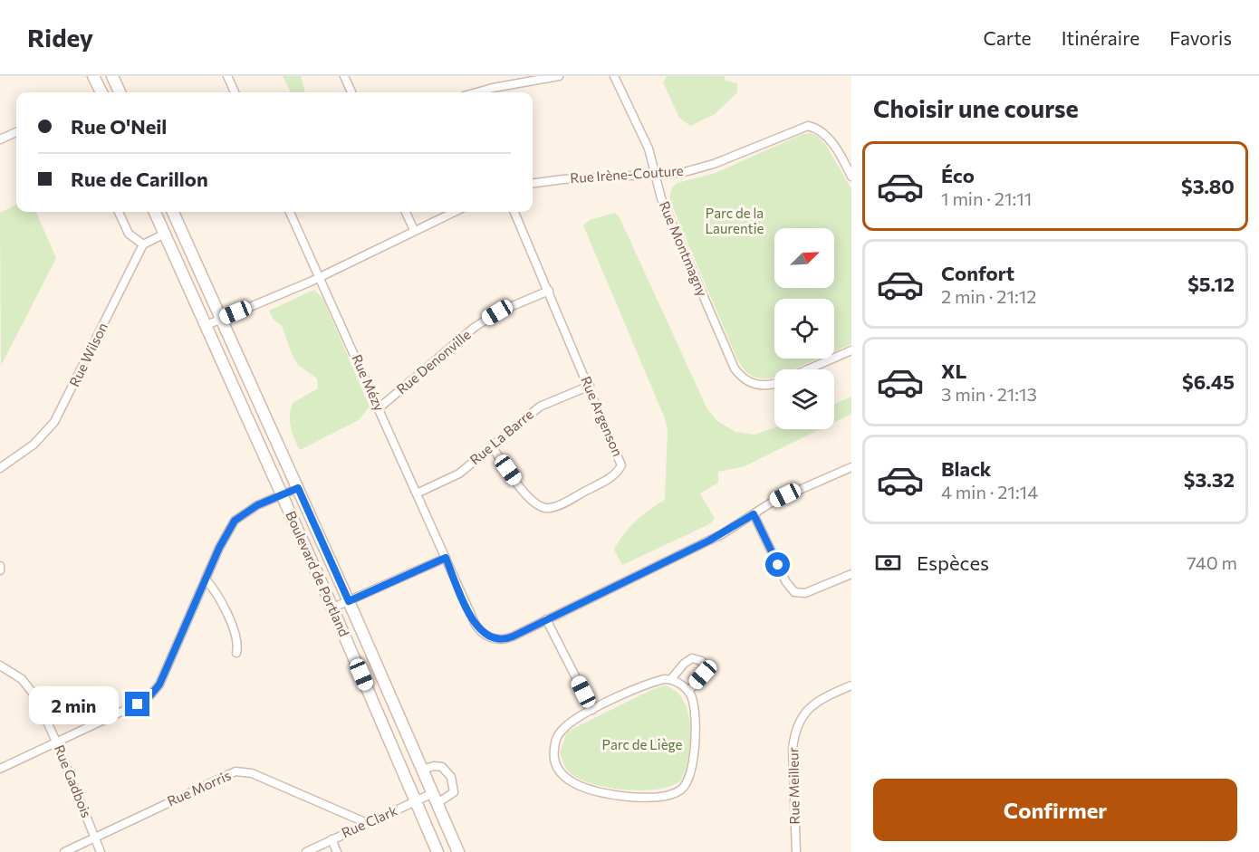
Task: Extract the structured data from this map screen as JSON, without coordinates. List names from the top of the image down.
{
  "streets": {
    "main road": ["Boulevard de Portland"],
    "street": [
      "Rue Irène-Couture",
      "Rue Montmagny",
      "Rue Wilson",
      "Rue Denonville",
      "Rue Mézy",
      "Rue Argenson",
      "Rue La Barre",
      "Rue Gadbois",
      "Rue Meilleur",
      "Rue Morris",
      "Rue Clark"
    ]
  },
  "crossings": [
    ["Rue Irène-Couture", "Rue Montmagny"],
    ["Rue Denonville", "Rue Mézy"],
    ["Rue Denonville", "Rue Argenson"],
    ["Rue Mézy", "Rue La Barre"],
    ["Rue Argenson", "Rue La Barre"],
    ["Boulevard de Portland", "Rue Clark"],
    ["Rue Gadbois", "Rue Morris"],
    ["Rue Morris", "Rue Clark"]
  ],
  "parks": ["Parc de la Laurentie", "Parc de Liège"],
  "north": "top right",
  "page": {
    "header": "Ridey",
    "nav": ["Carte", "Itinéraire", "Favoris"],
    "heading": "Choisir une course",
    "banner": ["Rue O'Neil", "Rue de Carillon"],
    "list": [
      {
        "name": "Éco",
        "note": "1 min · 21:11",
        "value": "$3.80"
      },
      {
        "name": "Confort",
        "note": "2 min · 21:12",
        "value": "$5.12"
      },
      {
        "name": "XL",
        "note": "3 min · 21:13",
        "value": "$6.45"
      },
      {
        "name": "Black",
        "note": "4 min · 21:14",
        "value": "$3.32"
      }
    ],
    "pay": ["Espèces", "740 m"],
    "bubble": "2 min",
    "buttons": "Confirmer"
  }
}
